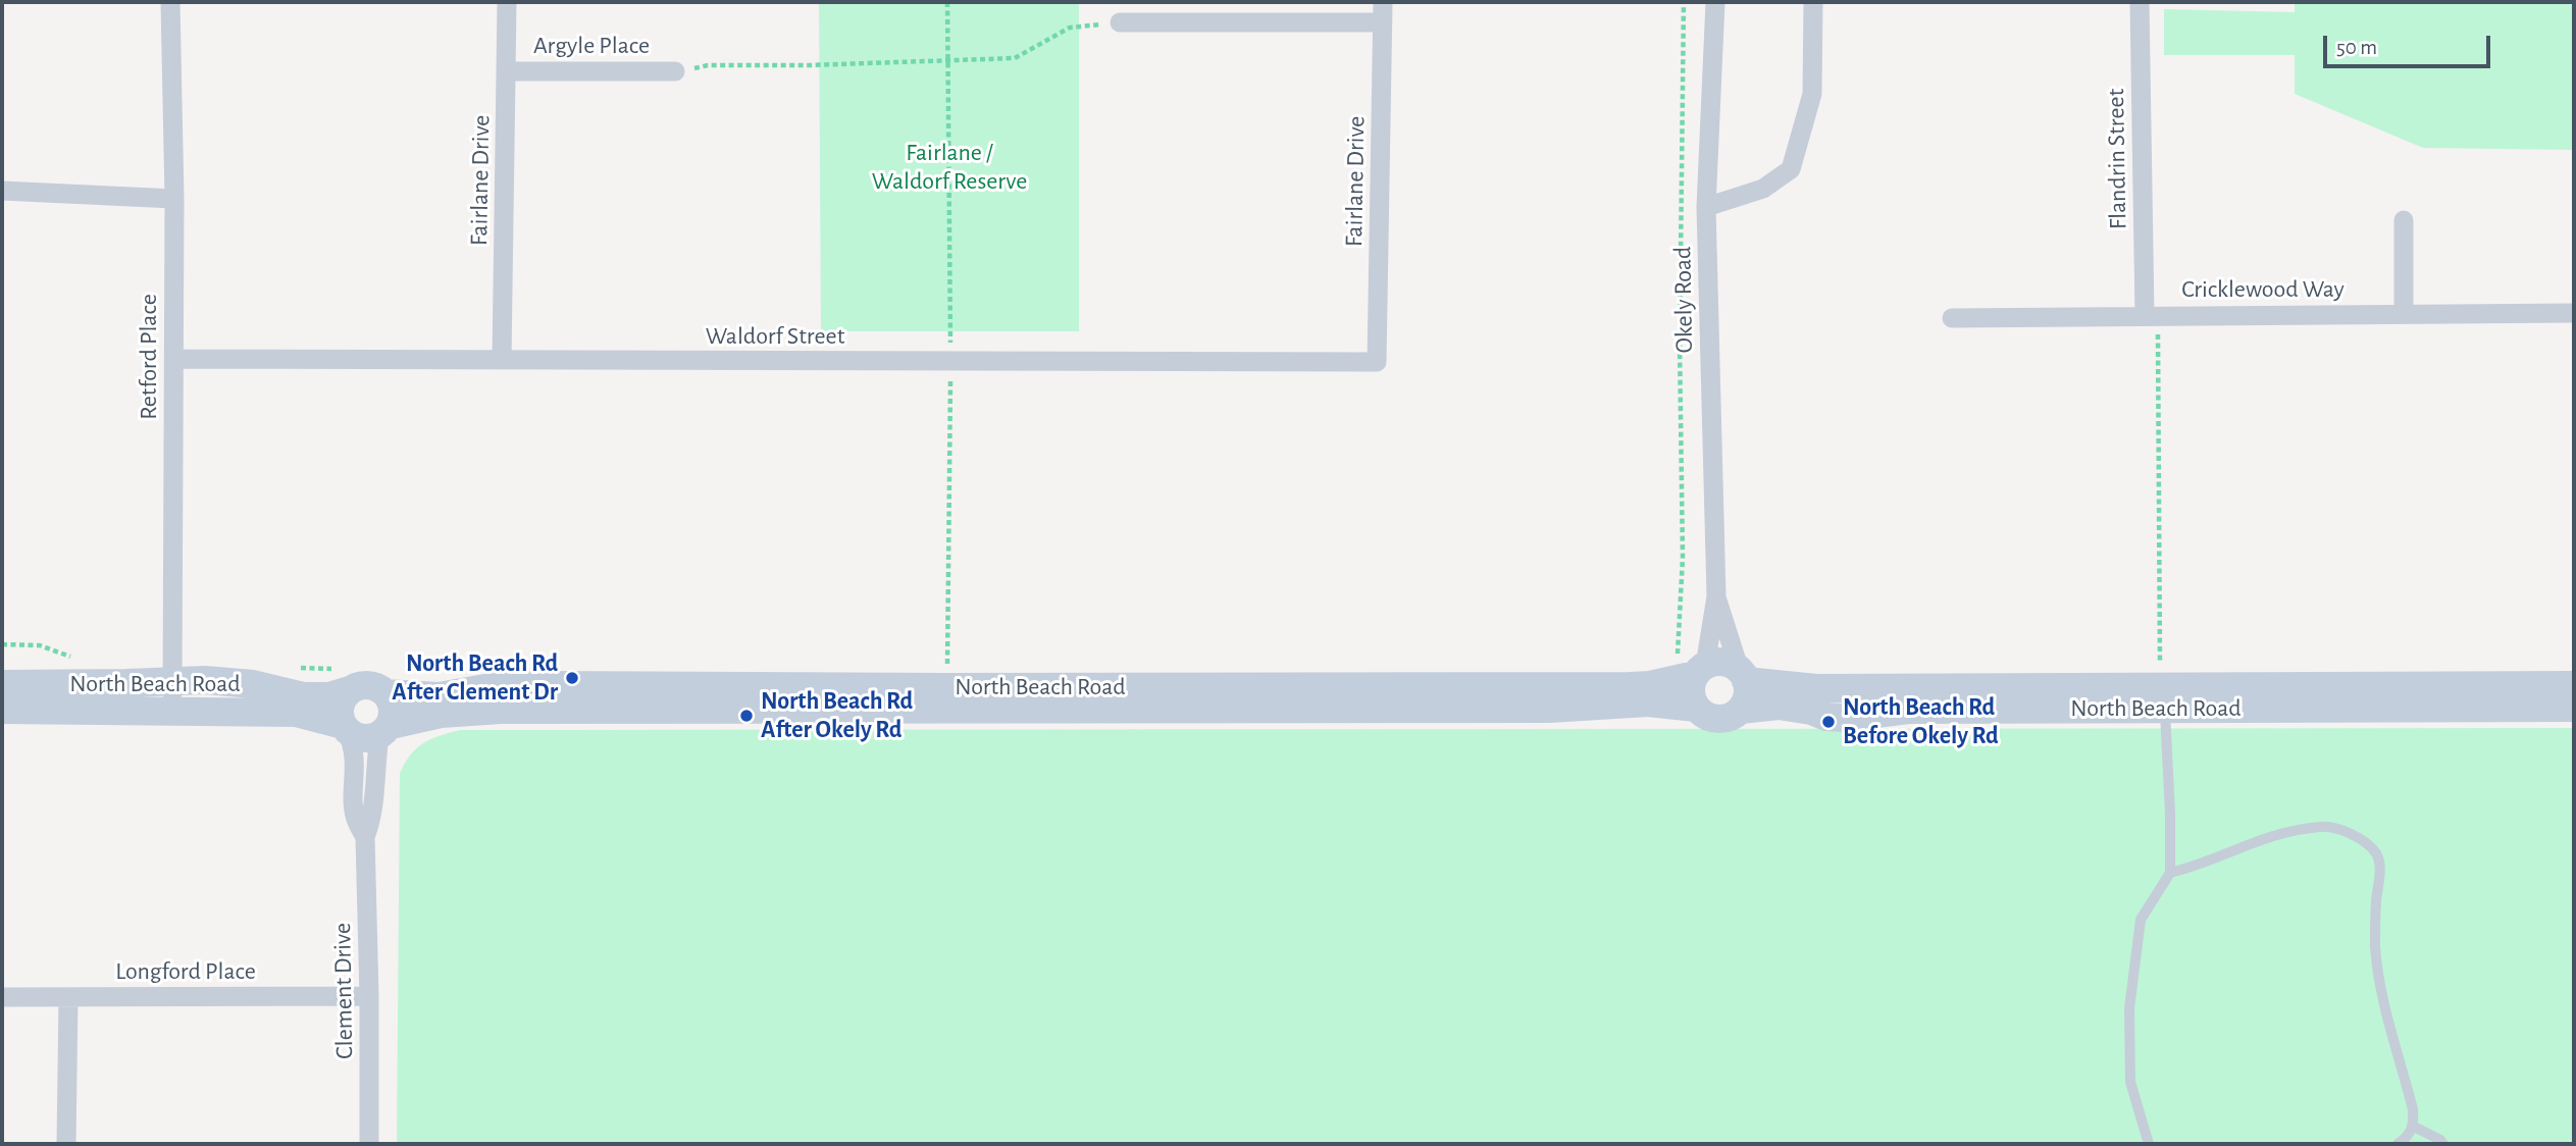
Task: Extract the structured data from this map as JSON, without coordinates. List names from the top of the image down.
{
  "streets": {
    "main road": ["North Beach Road"],
    "street": [
      "Argyle Place",
      "Flandrin Street",
      "Fairlane Drive",
      "Cricklewood Way",
      "Okely Road",
      "Waldorf Street",
      "Retford Place",
      "Longford Place",
      "Clement Drive"
    ]
  },
  "crossings": [
    ["Argyle Place", "Fairlane Drive"],
    ["Flandrin Street", "Cricklewood Way"],
    ["Fairlane Drive", "Waldorf Street"],
    ["Okely Road", "North Beach Road"],
    ["Waldorf Street", "Retford Place"],
    ["Retford Place", "North Beach Road"],
    ["North Beach Road", "Clement Drive"],
    ["Longford Place", "Clement Drive"]
  ],
  "parks": ["Fairlane / Waldorf Reserve"],
  "places": ["North Beach Rd After Clement Dr", "North Beach Rd After Okely Rd", "North Beach Rd Before Okely Rd"],
  "scale_bar": "50 m"
}
